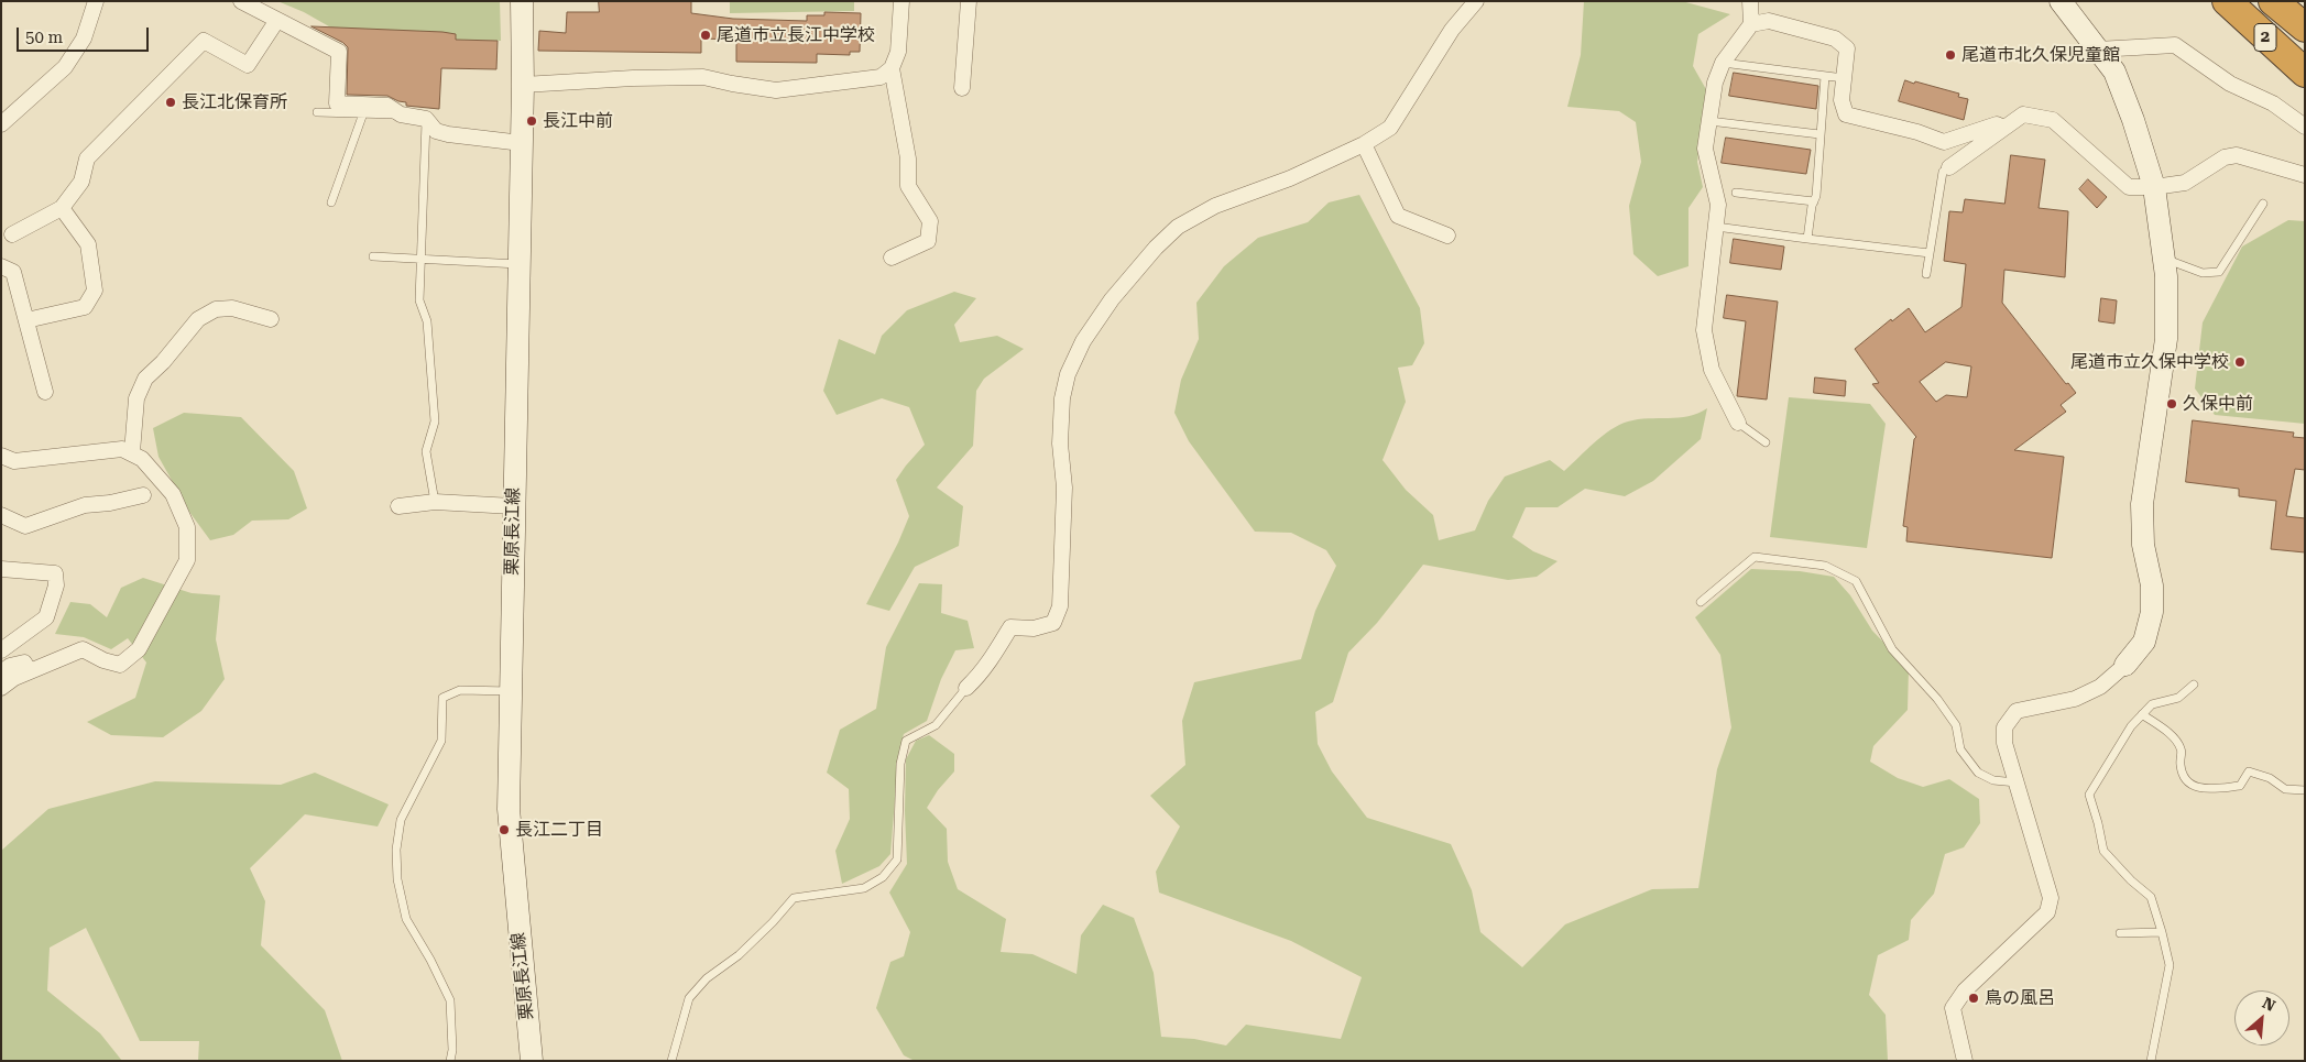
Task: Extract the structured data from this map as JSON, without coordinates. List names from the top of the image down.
{
  "streets": {
    "highway": ["2"],
    "main road": ["栗原長江線"]
  },
  "places": [
    "尾道市立長江中学校",
    "尾道市北久保児童館",
    "長江北保育所",
    "長江中前",
    "尾道市立久保中学校",
    "久保中前",
    "長江二丁目",
    "鳥の風呂"
  ],
  "scale_bar": "50 m",
  "north": "top right"
}
